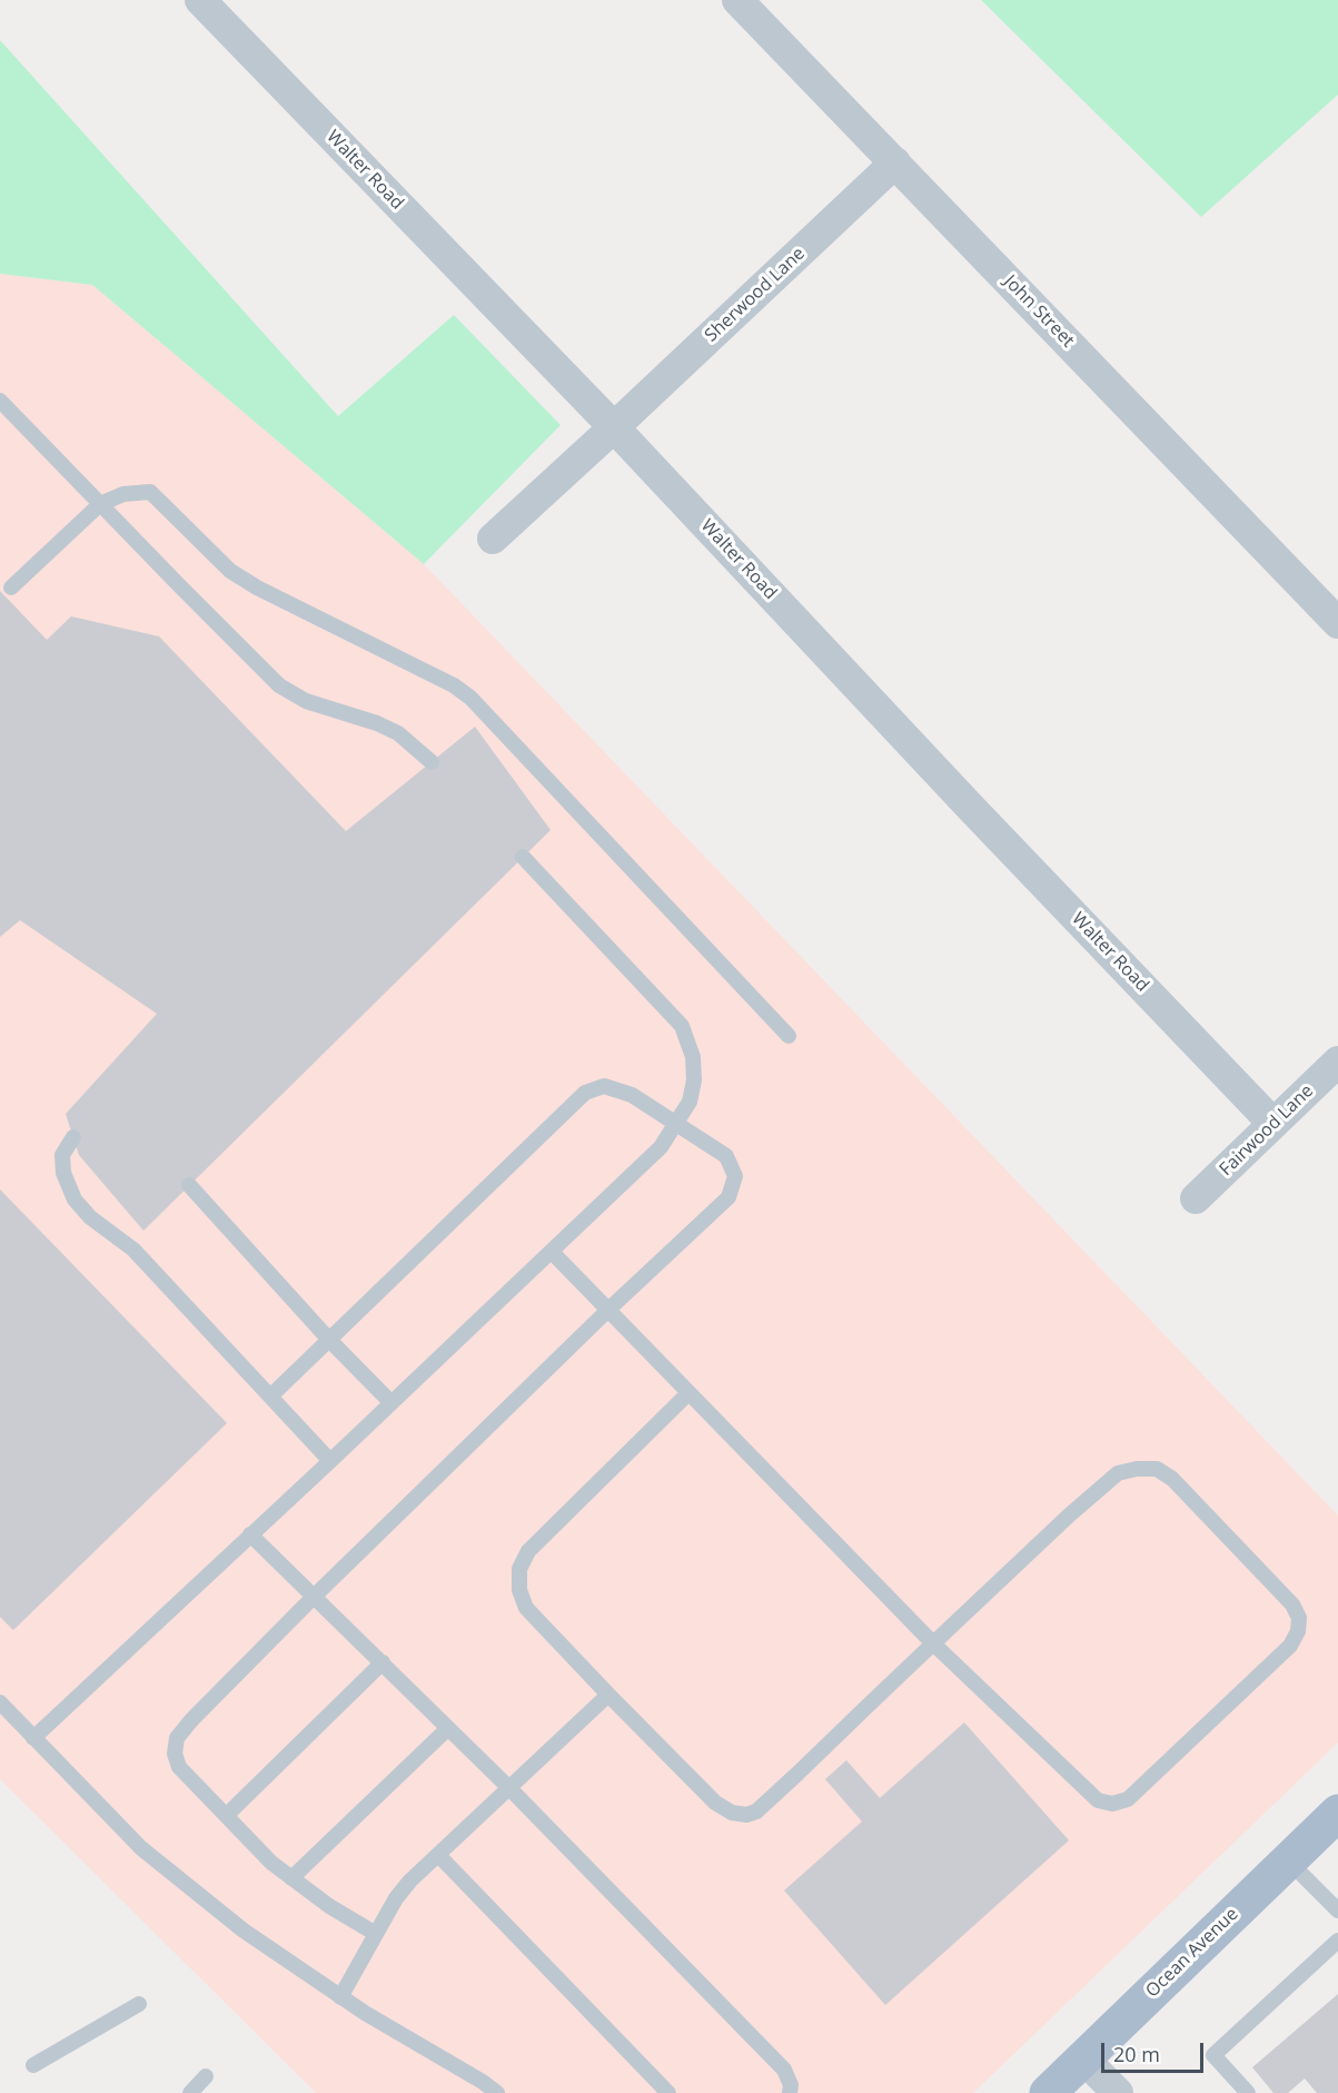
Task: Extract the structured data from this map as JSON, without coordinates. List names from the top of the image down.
{
  "streets": {
    "main road": ["Ocean Avenue"],
    "street": [
      "Walter Road",
      "Sherwood Lane",
      "John Street",
      "Fairwood Lane"
    ]
  },
  "crossings": [
    ["Walter Road", "Sherwood Lane"],
    ["Walter Road", "Fairwood Lane"],
    ["Sherwood Lane", "John Street"]
  ],
  "scale_bar": "20 m"
}
